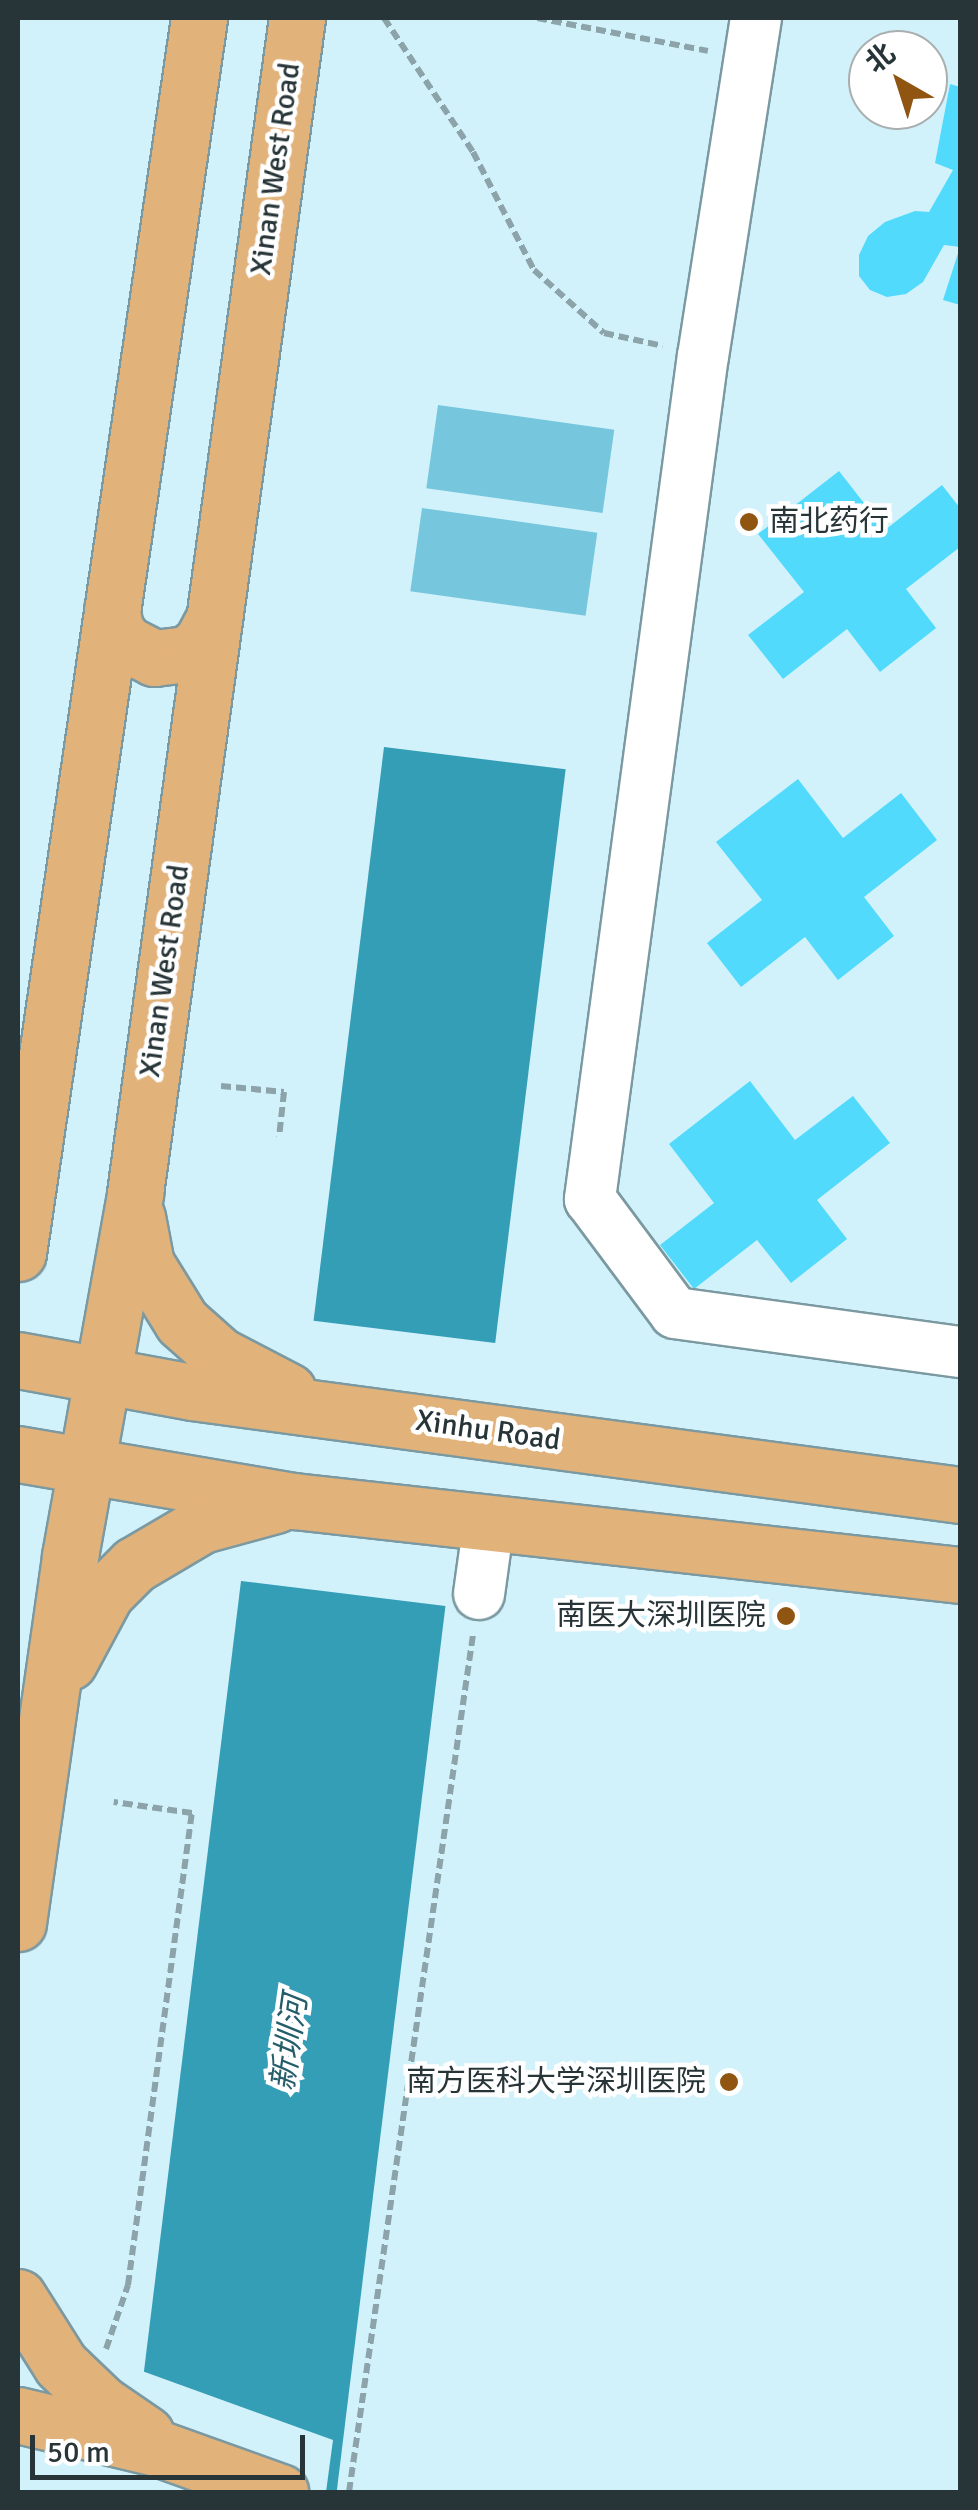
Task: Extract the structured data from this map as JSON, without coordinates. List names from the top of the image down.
{
  "streets": {
    "main road": ["Xinan West Road", "Xinhu Road"]
  },
  "crossings": [
    ["Xinan West Road", "Xinhu Road"]
  ],
  "water": ["新圳河"],
  "places": ["南北药行", "南医大深圳医院", "南方医科大学深圳医院"],
  "scale_bar": "50 m",
  "north": "top left"
}
